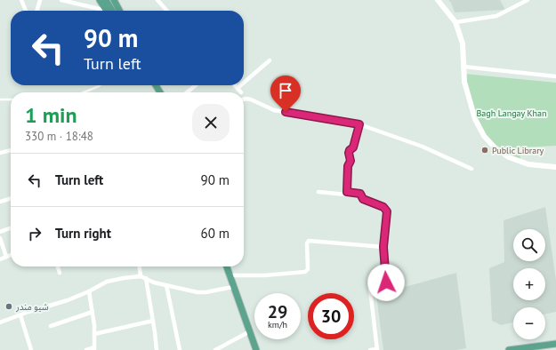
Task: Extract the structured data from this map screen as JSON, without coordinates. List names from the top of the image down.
{
  "parks": ["Bagh Langay Khan"],
  "places": ["Public Library", "شیو مندر"],
  "page": {
    "turn": ["90 m", "Turn left"],
    "heading": ["1 min", "330 m · 18:48"],
    "list": [
      {
        "name": "Turn left",
        "value": "90 m"
      },
      {
        "name": "Turn right",
        "value": "60 m"
      }
    ],
    "map_buttons": ["+", "−"],
    "speed": "29 km/h",
    "limit": "30"
  }
}
